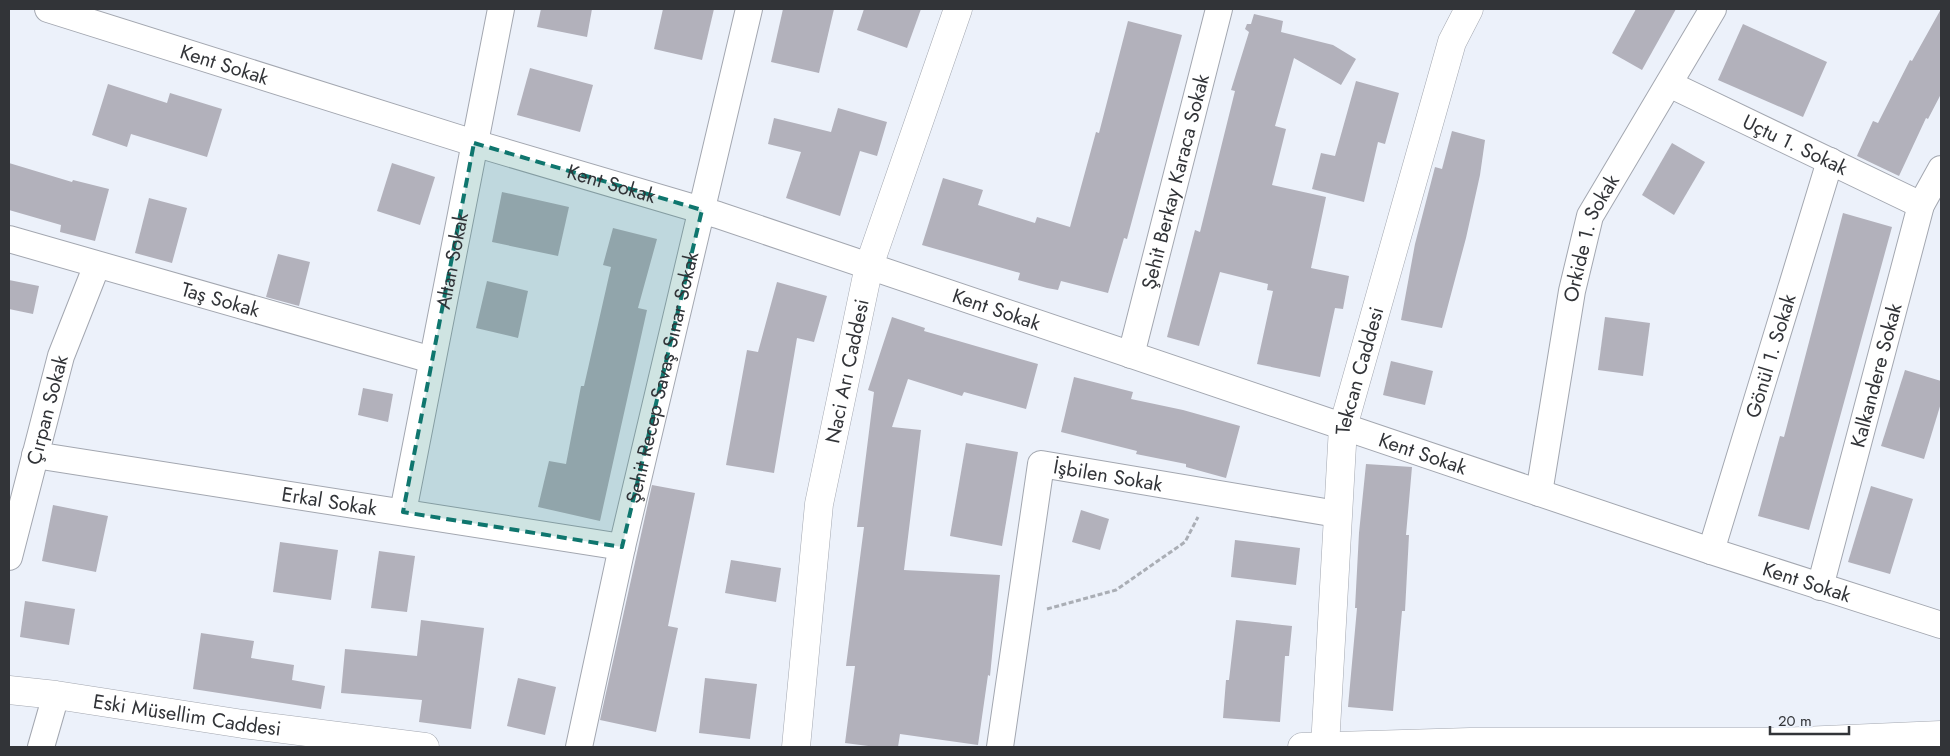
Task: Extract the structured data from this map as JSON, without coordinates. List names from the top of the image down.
{
  "streets": {
    "street": [
      "Kent Sokak",
      "Uçtu 1. Sokak",
      "Şehit Berkay Karaca Sokak",
      "Orkide 1. Sokak",
      "Altan Sokak",
      "Taş Sokak",
      "Gönül 1. Sokak",
      "Naci Arı Caddesi",
      "Tekcan Caddesi",
      "Kalkandere Sokak",
      "Şehit Recep Savaş Sınar Sokak",
      "Çırpan Sokak",
      "İşbilen Sokak",
      "Erkal Sokak",
      "Eski Müsellim Caddesi"
    ]
  },
  "crossings": [
    ["Kent Sokak", "Şehit Berkay Karaca Sokak"],
    ["Kent Sokak", "Orkide 1. Sokak"],
    ["Kent Sokak", "Altan Sokak"],
    ["Kent Sokak", "Gönül 1. Sokak"],
    ["Kent Sokak", "Naci Arı Caddesi"],
    ["Kent Sokak", "Tekcan Caddesi"],
    ["Kent Sokak", "Kalkandere Sokak"],
    ["Kent Sokak", "Şehit Recep Savaş Sınar Sokak"],
    ["Uçtu 1. Sokak", "Orkide 1. Sokak"],
    ["Uçtu 1. Sokak", "Gönül 1. Sokak"],
    ["Uçtu 1. Sokak", "Kalkandere Sokak"],
    ["Altan Sokak", "Taş Sokak"],
    ["Altan Sokak", "Erkal Sokak"],
    ["Taş Sokak", "Çırpan Sokak"],
    ["Tekcan Caddesi", "İşbilen Sokak"],
    ["Şehit Recep Savaş Sınar Sokak", "Erkal Sokak"],
    ["Çırpan Sokak", "Erkal Sokak"]
  ],
  "scale_bar": "20 m"
}
